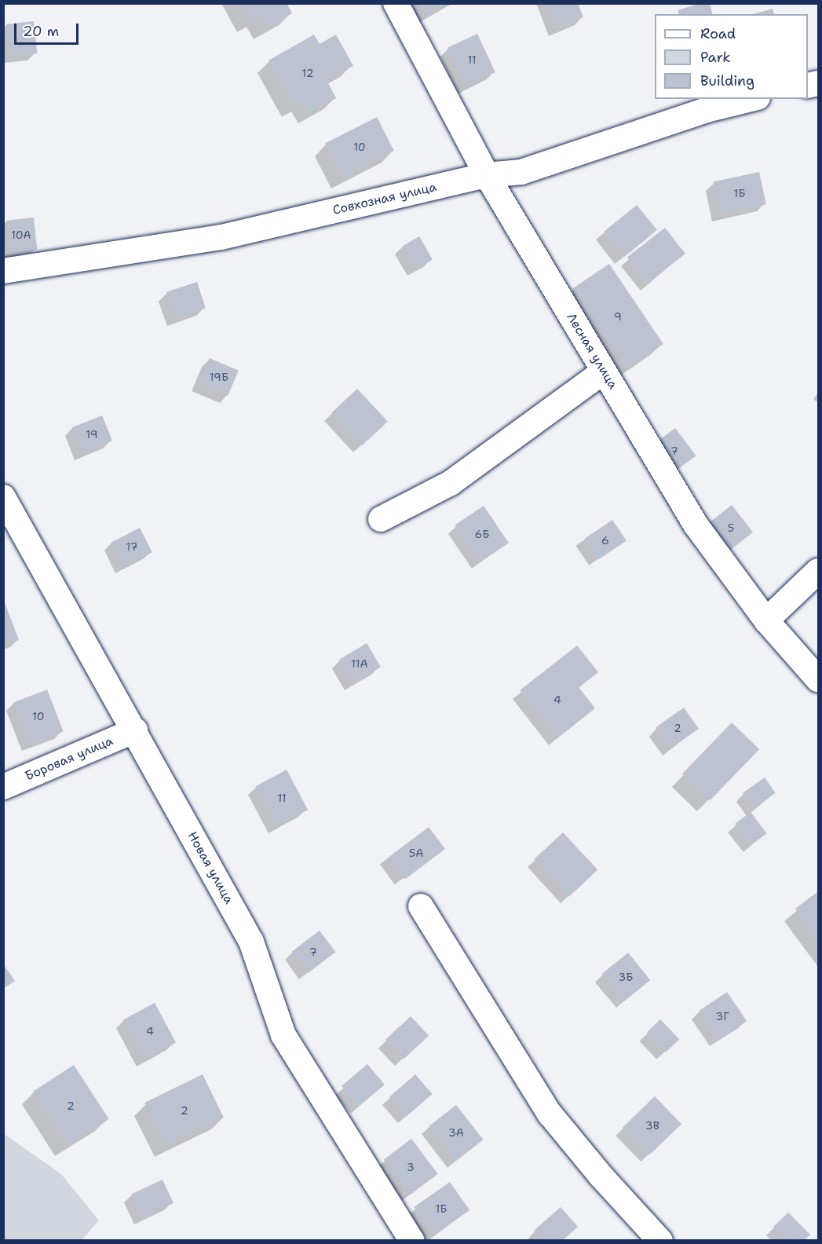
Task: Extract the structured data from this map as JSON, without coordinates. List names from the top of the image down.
{
  "streets": {
    "street": [
      "Совхозная улица",
      "Лесная улица",
      "Боровая улица",
      "Новая улица"
    ]
  },
  "crossings": [
    ["Совхозная улица", "Лесная улица"],
    ["Боровая улица", "Новая улица"]
  ],
  "house_numbers": [
    "11",
    "12",
    "10",
    "1Б",
    "10А",
    "9",
    "19Б",
    "19",
    "7",
    "5",
    "6Б",
    "6",
    "17",
    "11А",
    "4",
    "10",
    "2",
    "11",
    "5А",
    "7",
    "3Б",
    "3Г",
    "4",
    "2",
    "2",
    "3В",
    "3А",
    "3",
    "1Б"
  ],
  "legend": ["Road", "Park", "Building"],
  "scale_bar": "20 m"
}
